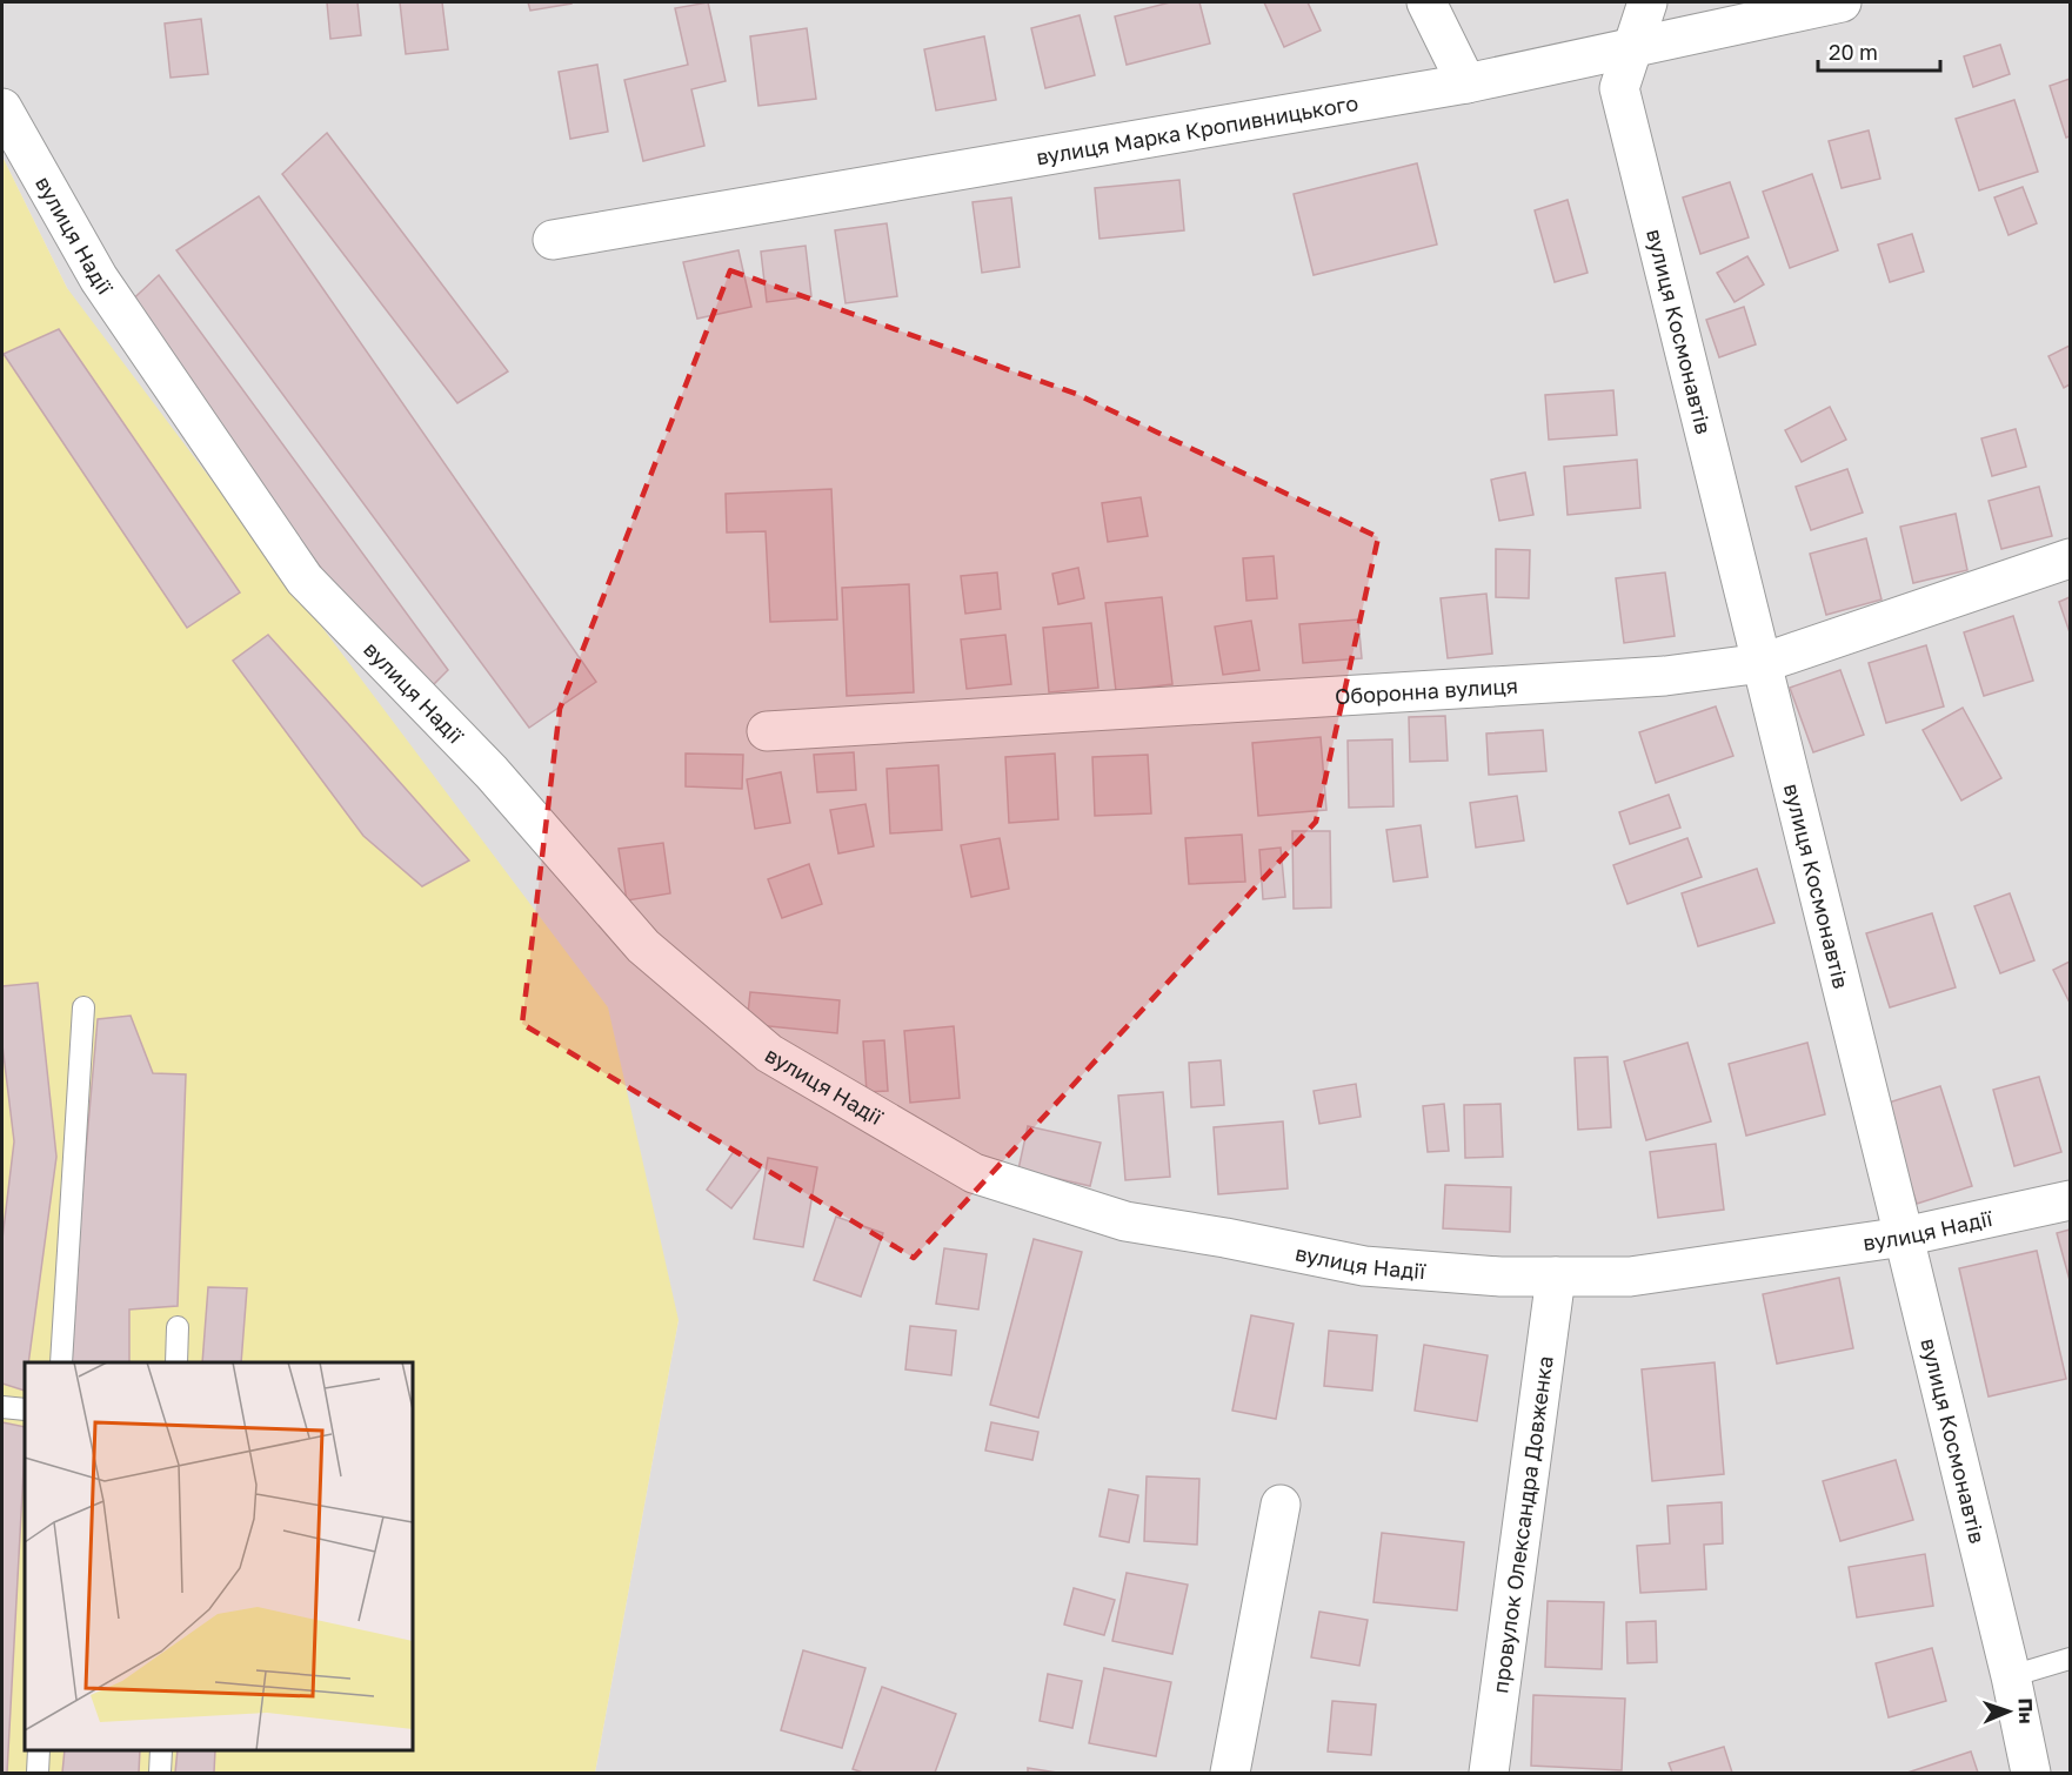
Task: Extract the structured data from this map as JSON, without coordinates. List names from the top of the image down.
{
  "streets": {
    "street": [
      "вулиця Марка Кропивницького",
      "вулиця Надії",
      "вулиця Космонавтів",
      "Оборонна вулиця",
      "провулок Олександра Довженка"
    ]
  },
  "crossings": [
    ["вулиця Марка Кропивницького", "вулиця Космонавтів"],
    ["вулиця Надії", "вулиця Космонавтів"],
    ["вулиця Надії", "провулок Олександра Довженка"],
    ["вулиця Космонавтів", "Оборонна вулиця"]
  ],
  "scale_bar": "20 m",
  "north": "right"
}
